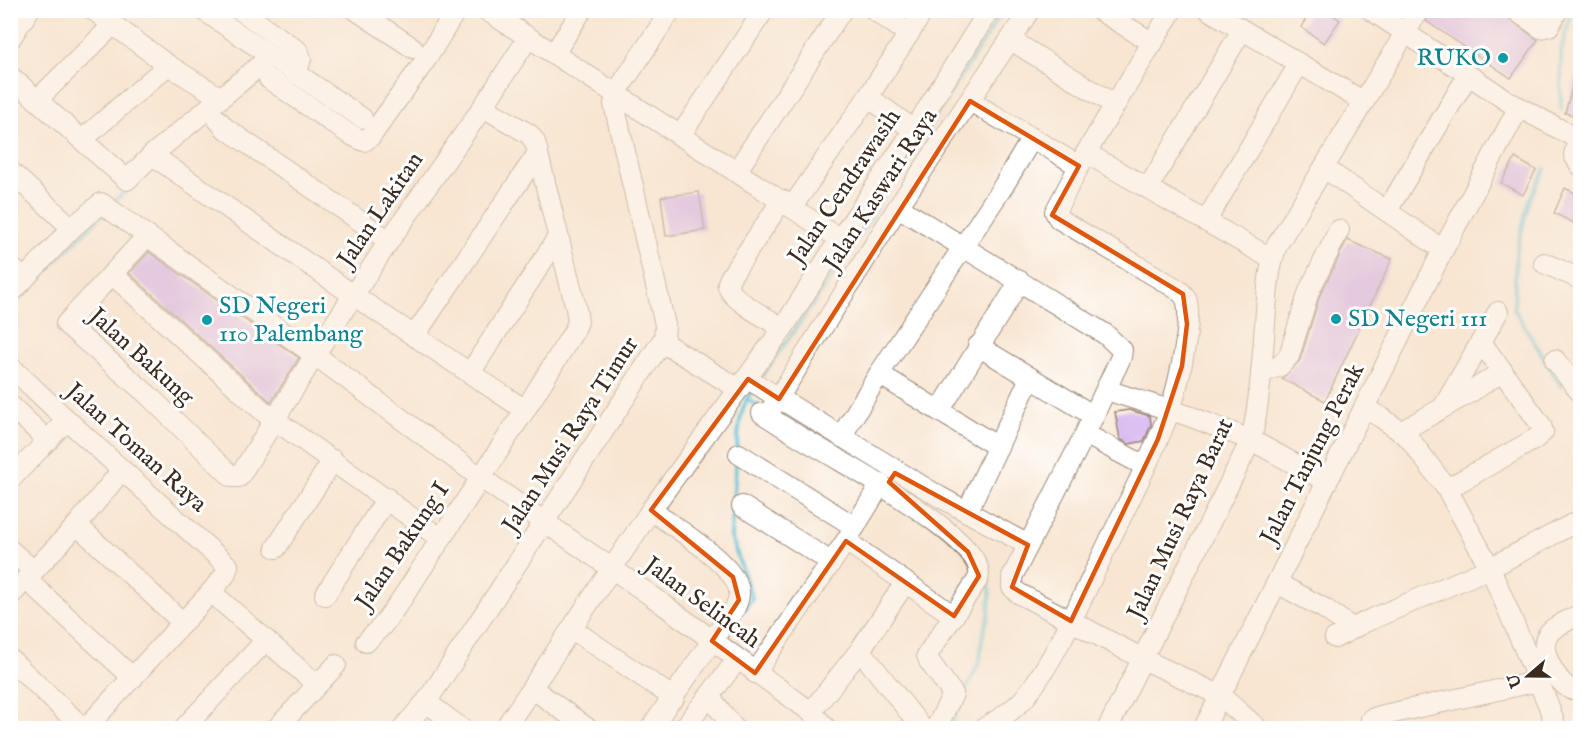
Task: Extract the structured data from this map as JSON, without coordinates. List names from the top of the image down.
{
  "streets": {
    "street": [
      "Jalan Cendrawasih",
      "Jalan Kaswari Raya",
      "Jalan Lakitan",
      "Jalan Bakung",
      "Jalan Musi Raya Timur",
      "Jalan Toman Raya",
      "Jalan Tanjung Perak",
      "Jalan Musi Raya Barat",
      "Jalan Bakung I",
      "Jalan Selincah"
    ]
  },
  "crossings": [
    ["Jalan Cendrawasih", "Jalan Kaswari Raya"],
    ["Jalan Lakitan", "Jalan Bakung"],
    ["Jalan Bakung", "Jalan Bakung I"],
    ["Jalan Musi Raya Timur", "Jalan Selincah"]
  ],
  "places": ["RUKO", "SD Negeri 111", "SD Negeri 110 Palembang"],
  "north": "left"
}
